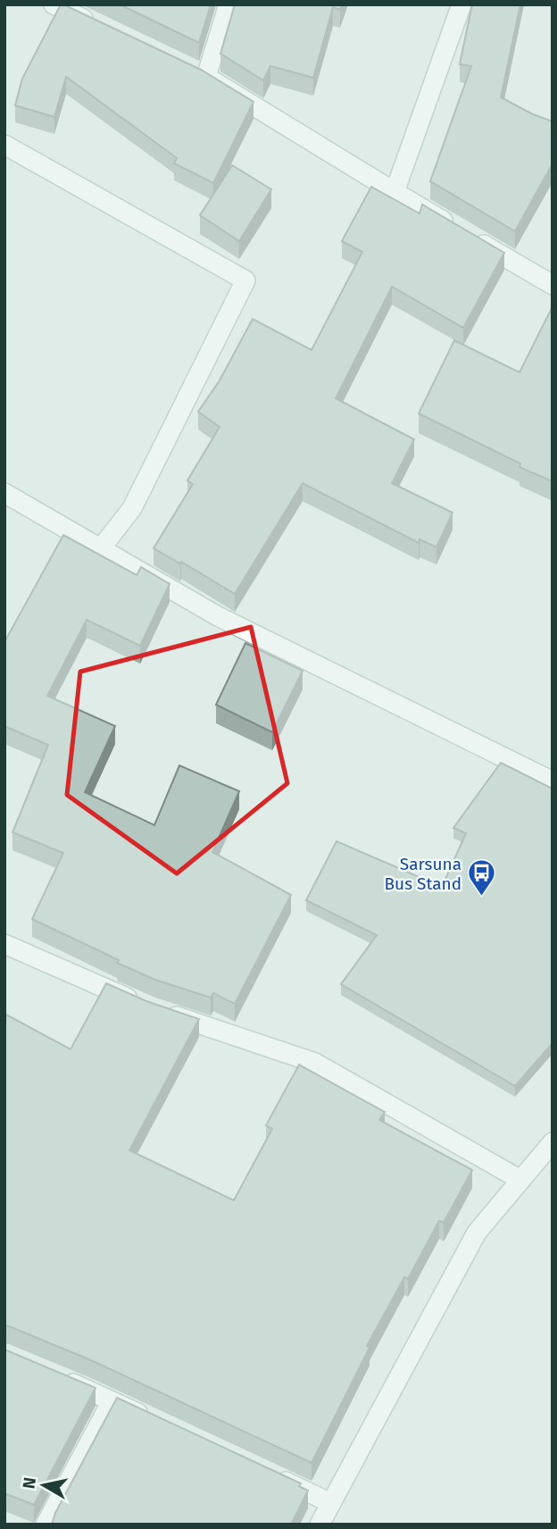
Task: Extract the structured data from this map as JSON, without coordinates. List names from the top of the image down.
{
  "places": {
    "bus stop": ["Sarsuna Bus Stand"]
  },
  "north": "left"
}
